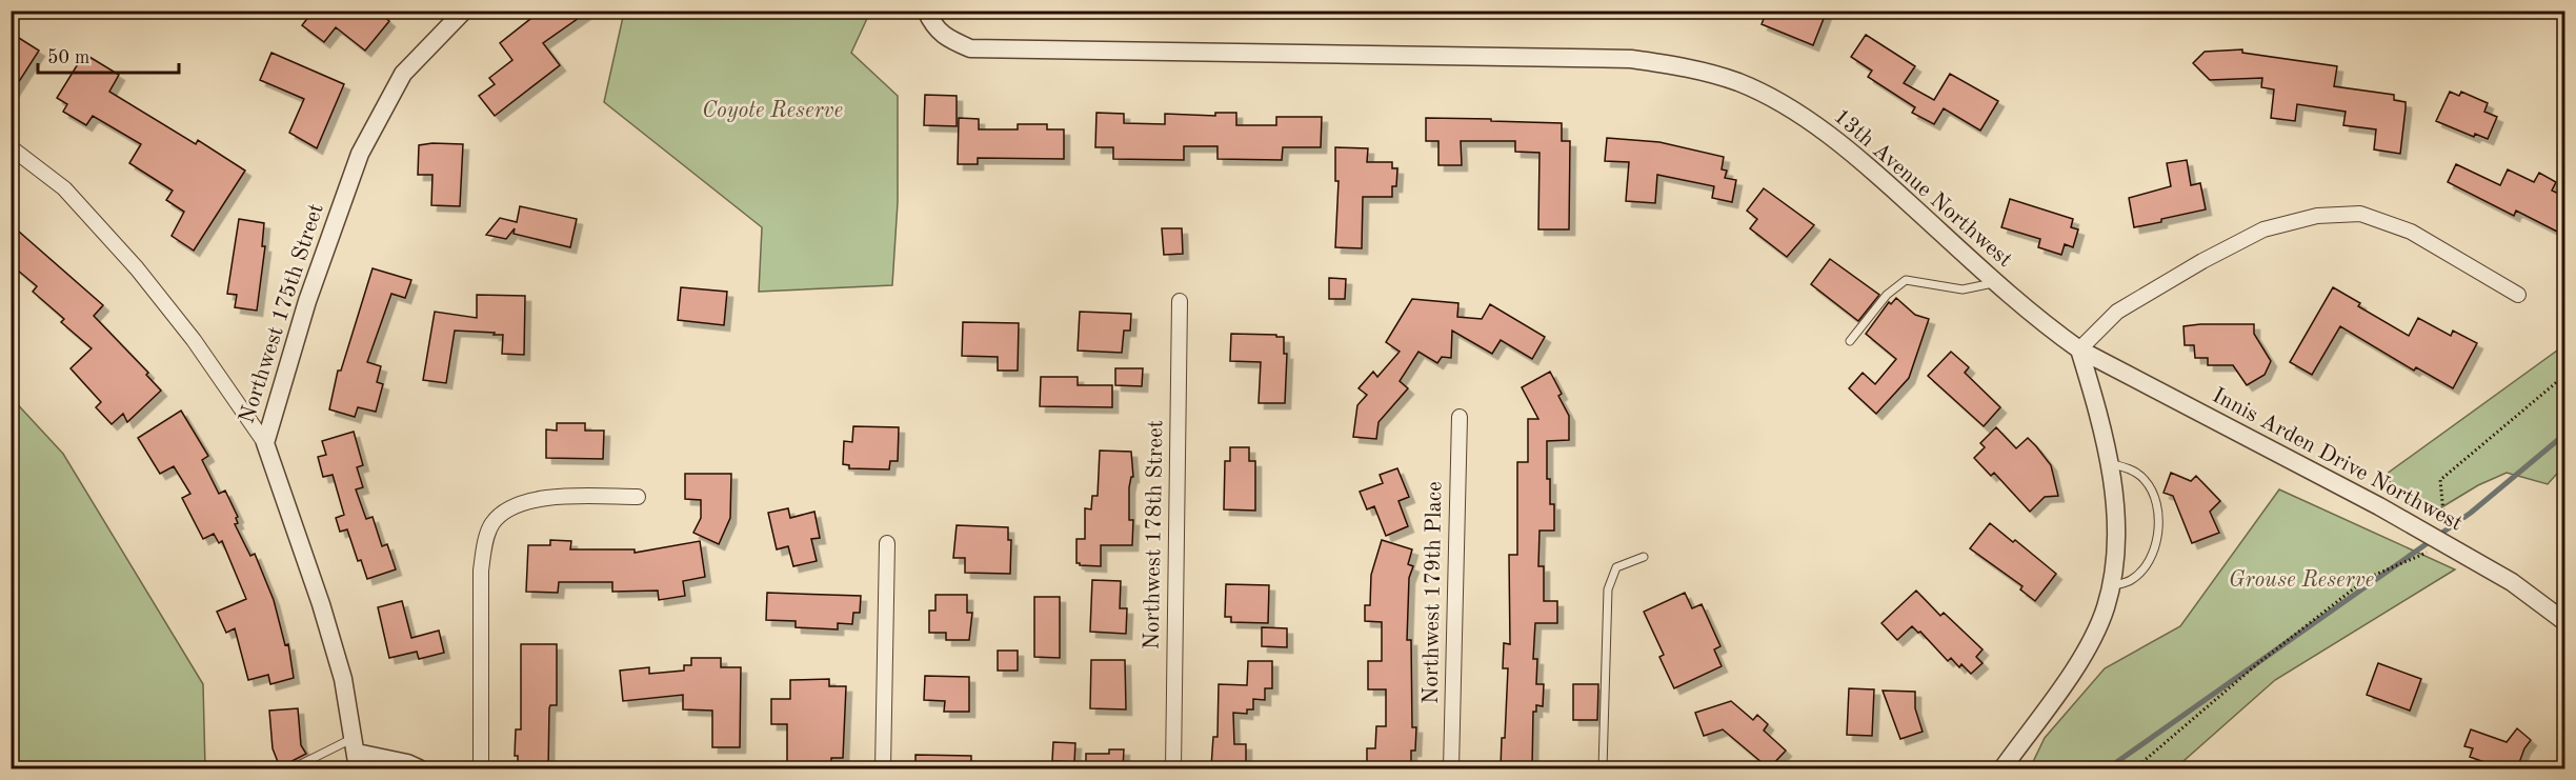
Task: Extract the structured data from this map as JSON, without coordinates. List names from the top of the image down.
{
  "streets": {
    "street": [
      "13th Avenue Northwest",
      "Northwest 175th Street",
      "Innis Arden Drive Northwest",
      "Northwest 178th Street",
      "Northwest 179th Place"
    ]
  },
  "crossings": [
    ["13th Avenue Northwest", "Innis Arden Drive Northwest"]
  ],
  "parks": ["Coyote Reserve", "Grouse Reserve"],
  "scale_bar": "50 m"
}
